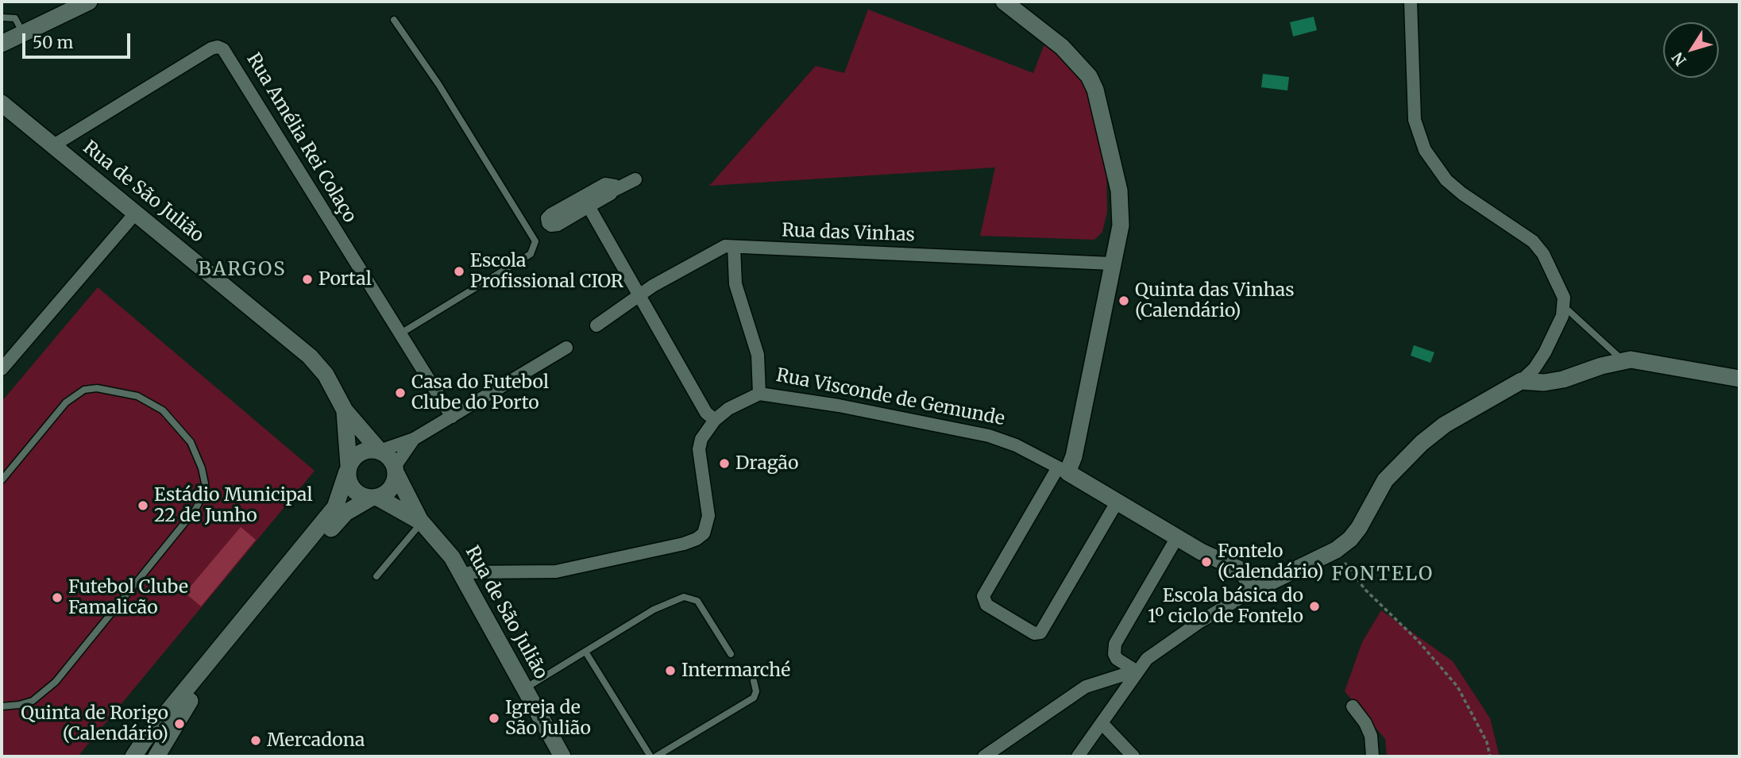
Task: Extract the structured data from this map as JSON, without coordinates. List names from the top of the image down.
{
  "streets": {
    "street": [
      "Rua Amélia Rei Colaço",
      "Rua de São Julião",
      "Rua das Vinhas",
      "Rua Visconde de Gemunde"
    ]
  },
  "crossings": [
    ["Rua Amélia Rei Colaço", "Rua de São Julião"],
    ["Rua de São Julião", "Rua Visconde de Gemunde"]
  ],
  "districts": ["BARGOS", "FONTELO"],
  "places": [
    "Escola Profissional CIOR",
    "Portal",
    "Quinta das Vinhas (Calendário)",
    "Casa do Futebol Clube do Porto",
    "Dragão",
    "Estádio Municipal 22 de Junho",
    "Fontelo (Calendário)",
    "Futebol Clube Famalicão",
    "Escola básica do 1º ciclo de Fontelo",
    "Intermarché",
    "Igreja de São Julião",
    "Quinta de Rorigo (Calendário)",
    "Mercadona"
  ],
  "scale_bar": "50 m",
  "north": "bottom left"
}
